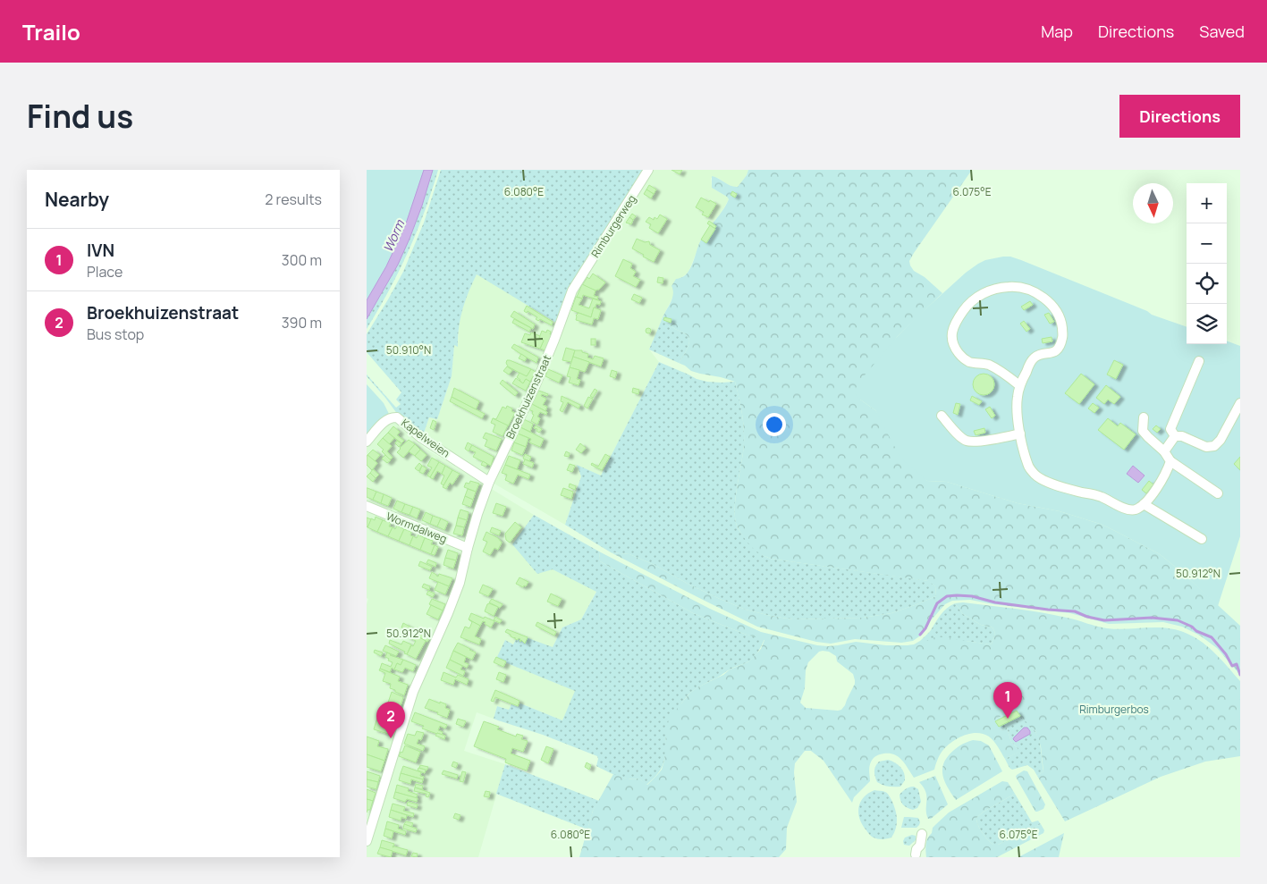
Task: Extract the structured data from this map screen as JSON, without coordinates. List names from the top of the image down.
{
  "streets": {
    "street": [
      "Rimburgerweg",
      "Broekhuizenstraat",
      "Kapelweien",
      "Wormdalweg"
    ]
  },
  "crossings": [
    ["Rimburgerweg", "Broekhuizenstraat"],
    ["Broekhuizenstraat", "Kapelweien"],
    ["Broekhuizenstraat", "Wormdalweg"]
  ],
  "water": ["Worm"],
  "parks": ["Rimburgerbos"],
  "north": "bottom",
  "page": {
    "header": "Trailo",
    "nav": ["Map", "Directions", "Saved"],
    "title": "Find us",
    "buttons": "Directions",
    "heading": ["Nearby", "2 results"],
    "map_buttons": ["+", "−"],
    "list": [
      {
        "mark": "1",
        "name": "IVN",
        "note": "Place",
        "value": "300 m"
      },
      {
        "mark": "2",
        "name": "Broekhuizenstraat",
        "note": "Bus stop",
        "value": "390 m"
      }
    ],
    "pins": ["1", "2"]
  },
  "coordinates": [
    "6.080°E",
    "6.075°E",
    "50.910°N",
    "50.912°N"
  ]
}
